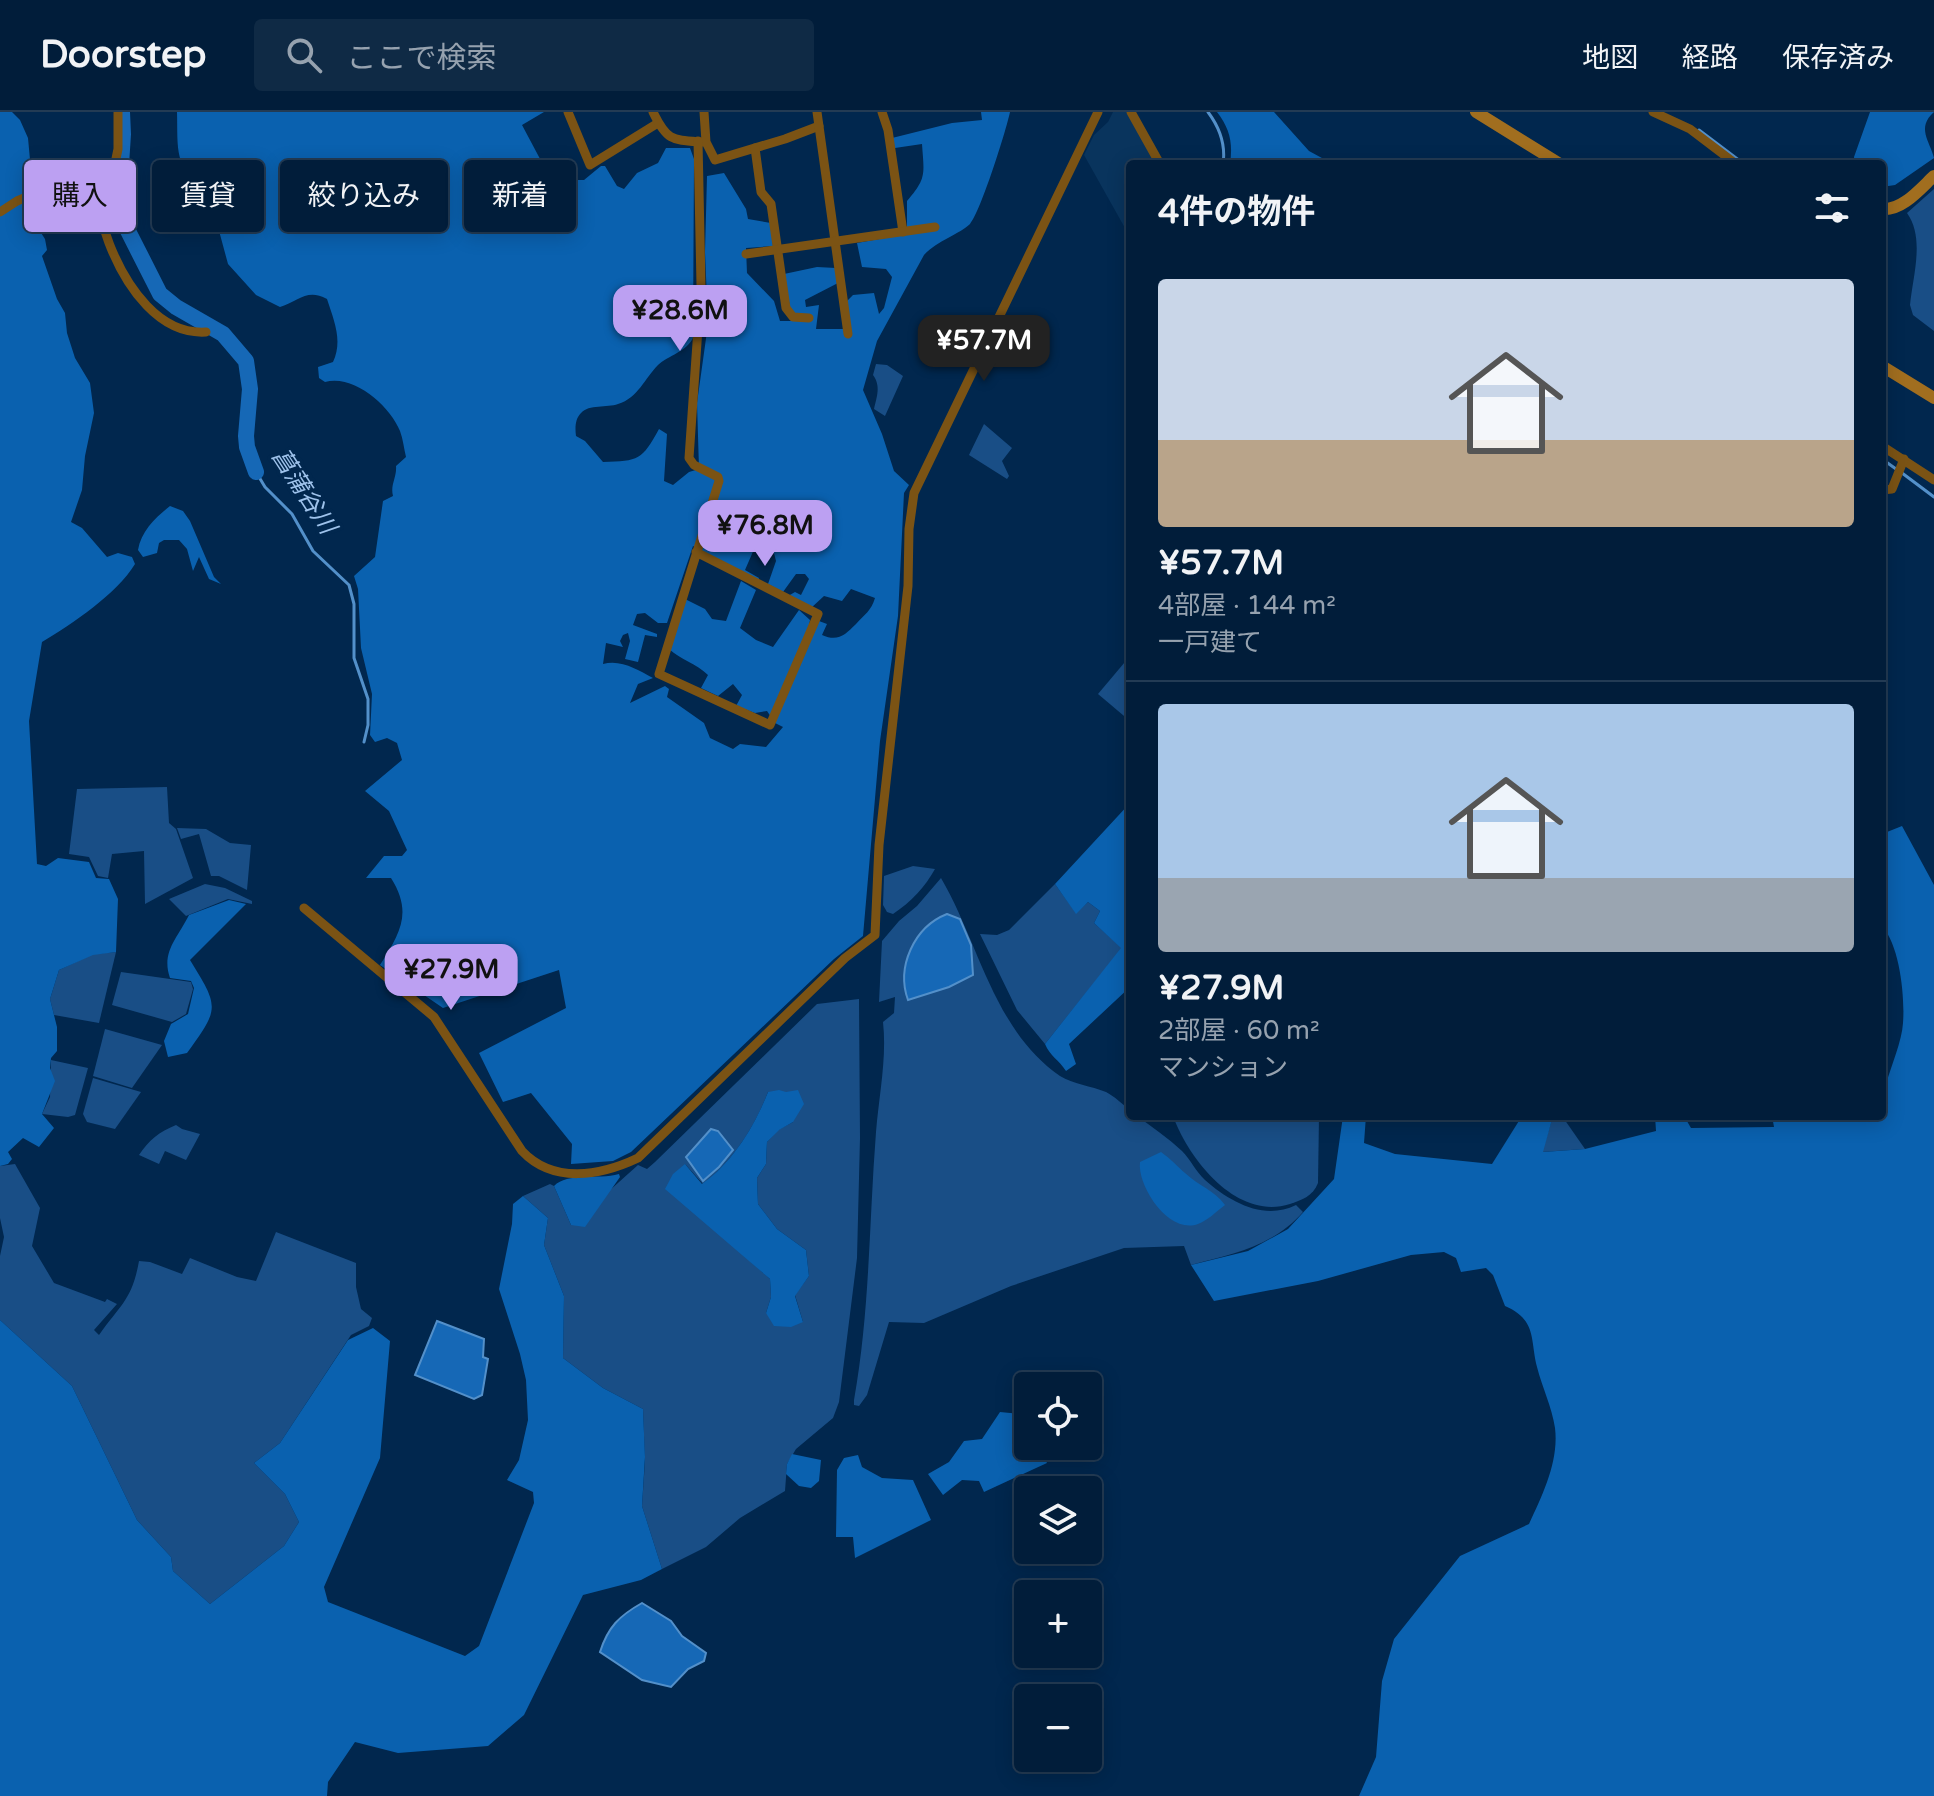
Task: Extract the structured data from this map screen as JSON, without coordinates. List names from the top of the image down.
{
  "water": ["菖蒲谷川"],
  "page": {
    "header": "Doorstep",
    "search": "ここで検索",
    "nav": ["地図", "経路", "保存済み"],
    "chip": [
      "購入",
      "賃貸",
      "絞り込み",
      "新着"
    ],
    "heading": "4件の物件",
    "list": [
      {
        "name": "¥57.7M",
        "note": "4部屋 · 144 m² · 一戸建て"
      },
      {
        "name": "¥27.9M",
        "note": "2部屋 · 60 m² · マンション"
      }
    ],
    "price": [
      "¥28.6M",
      "¥57.7M",
      "¥76.8M",
      "¥27.9M"
    ],
    "map_buttons": ["+", "−"]
  }
}
